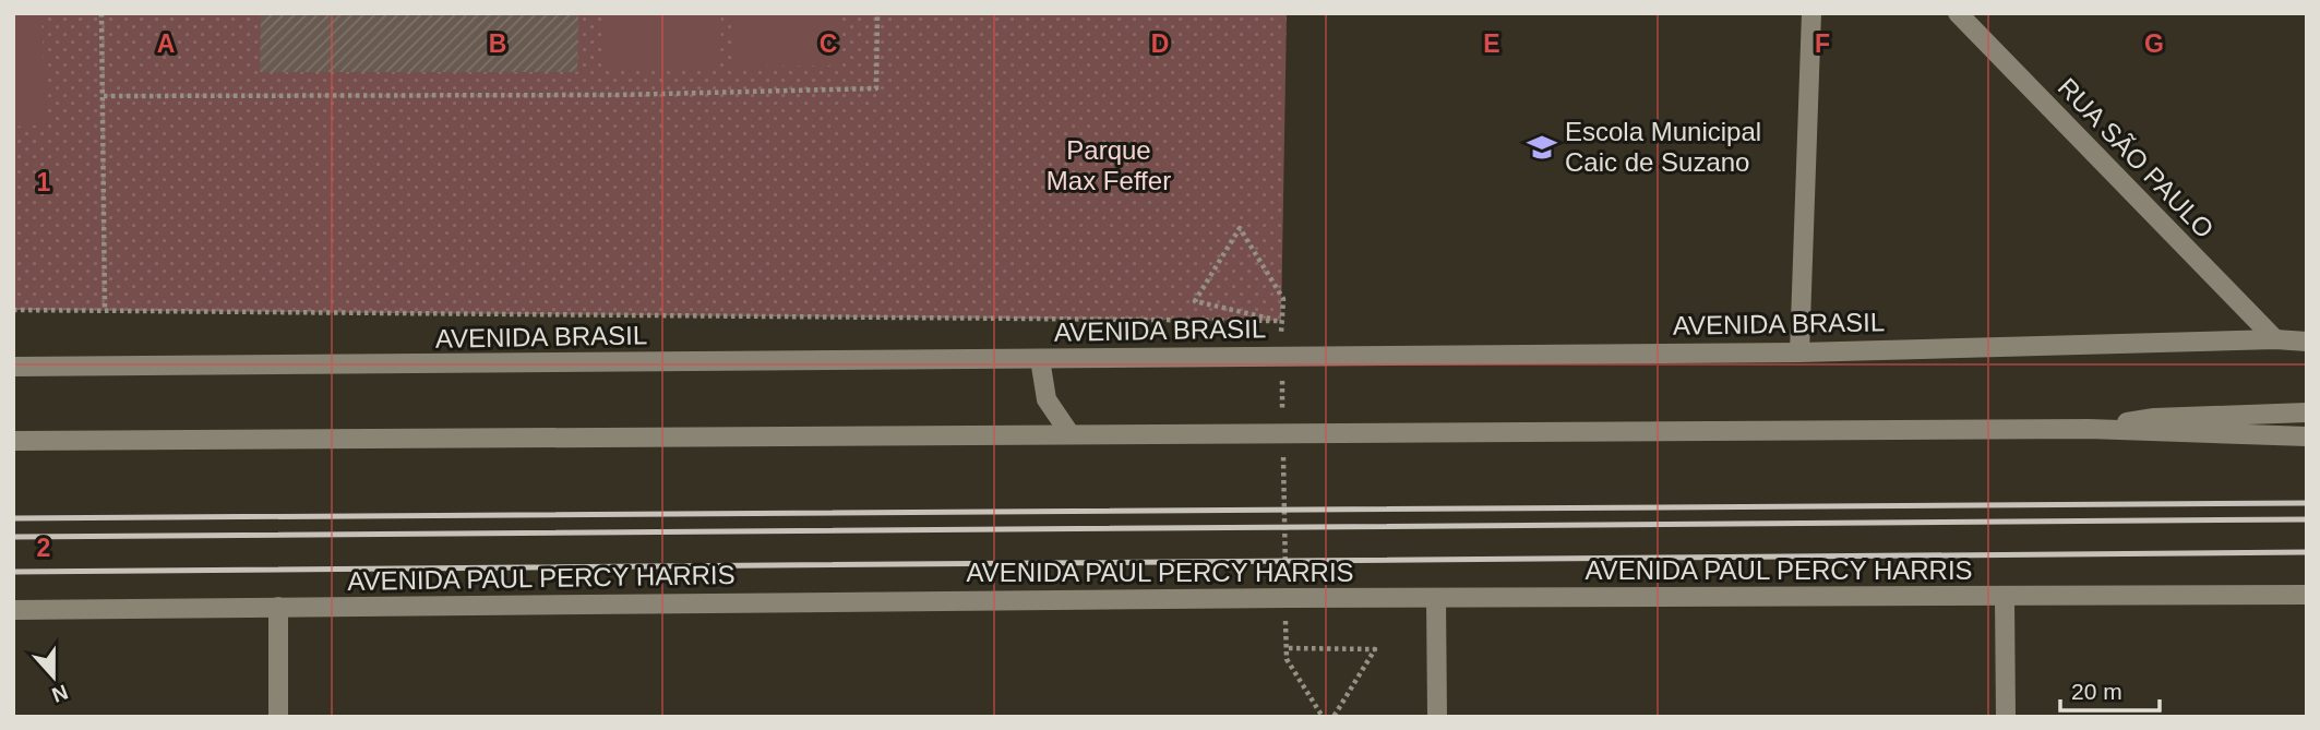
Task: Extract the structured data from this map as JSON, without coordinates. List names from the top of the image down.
{
  "streets": {
    "main road": ["RUA SÃO PAULO", "AVENIDA BRASIL", "AVENIDA PAUL PERCY HARRIS"]
  },
  "crossings": [
    ["RUA SÃO PAULO", "AVENIDA BRASIL"]
  ],
  "parks": ["Parque Max Feffer"],
  "places": {
    "school or university": ["Escola Municipal Caic de Suzano"]
  },
  "scale_bar": "20 m",
  "north": "bottom",
  "grid": {
    "columns": [
      "A",
      "B",
      "C",
      "D",
      "E",
      "F",
      "G"
    ],
    "rows": ["1", "2"]
  }
}
